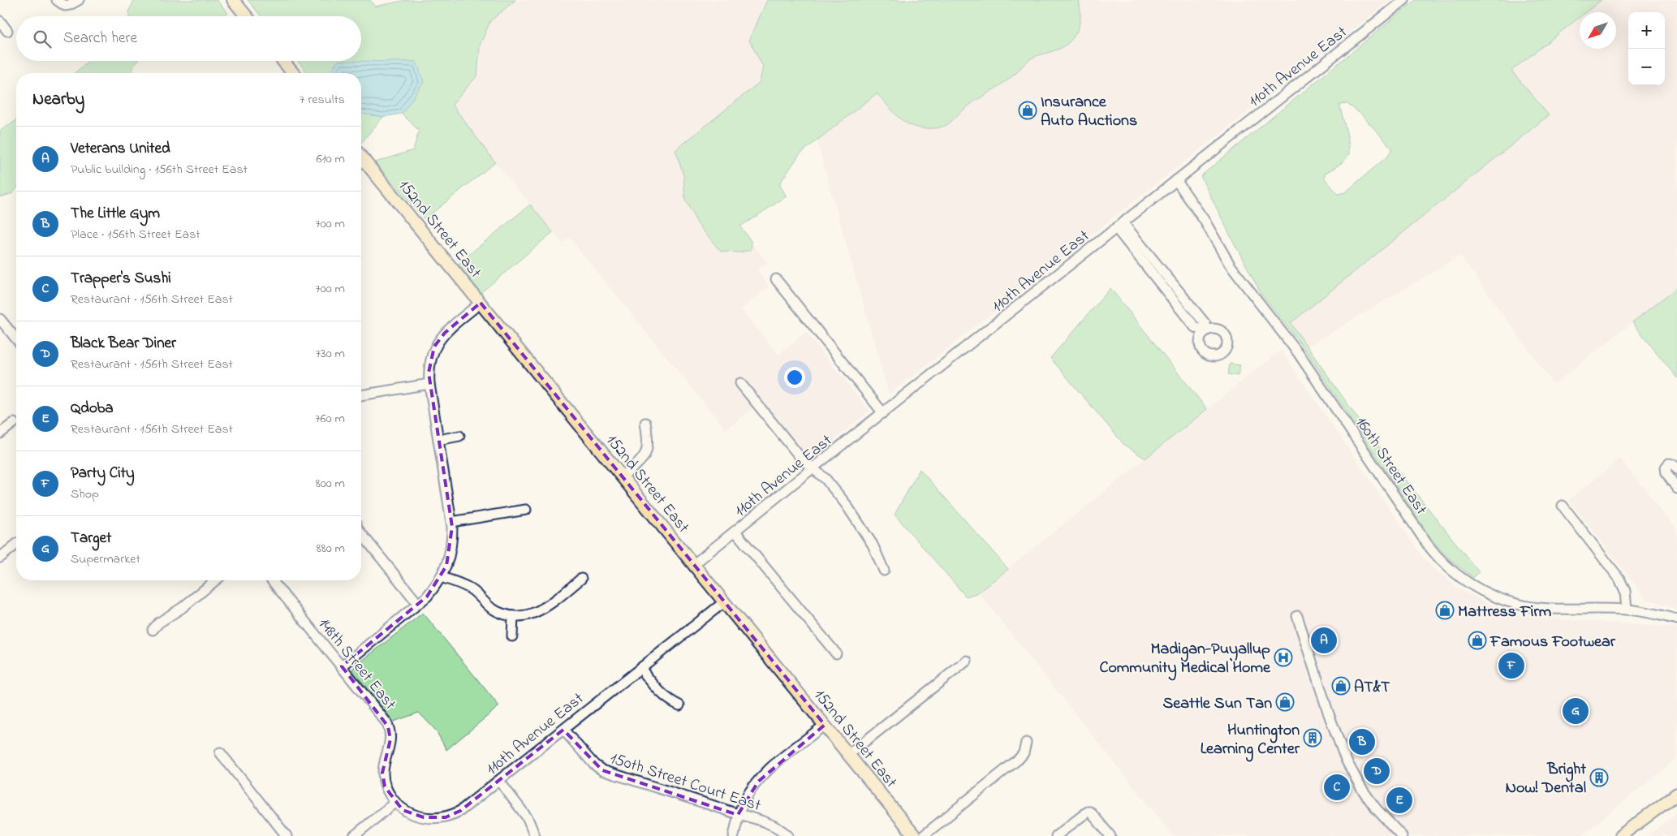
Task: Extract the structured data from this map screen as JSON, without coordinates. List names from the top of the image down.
{
  "streets": {
    "main road": ["152nd Street East"],
    "street": [
      "110th Avenue East",
      "160th Street East",
      "148th Street East",
      "150th Street Court East"
    ]
  },
  "crossings": [
    ["110th Avenue East", "152nd Street East"],
    ["110th Avenue East", "160th Street East"],
    ["110th Avenue East", "148th Street East"],
    ["110th Avenue East", "150th Street Court East"]
  ],
  "places": {
    "shop": [
      "Insurance Auto Auctions",
      "Mattress Firm",
      "Famous Footwear",
      "AT&T",
      "Seattle Sun Tan"
    ],
    "hospital": ["Madigan-Puyallup Community Medical Home"],
    "building": ["Huntington Learning Center", "Bright Now! Dental"]
  },
  "north": "bottom left",
  "page": {
    "map_buttons": ["+", "−"],
    "search": "Search here",
    "heading": ["Nearby", "7 results"],
    "list": [
      {
        "mark": "A",
        "name": "Veterans United",
        "note": "Public building · 156th Street East",
        "value": "610 m"
      },
      {
        "mark": "B",
        "name": "The Little Gym",
        "note": "Place · 156th Street East",
        "value": "700 m"
      },
      {
        "mark": "C",
        "name": "Trapper's Sushi",
        "note": "Restaurant · 156th Street East",
        "value": "700 m"
      },
      {
        "mark": "D",
        "name": "Black Bear Diner",
        "note": "Restaurant · 156th Street East",
        "value": "730 m"
      },
      {
        "mark": "E",
        "name": "Qdoba",
        "note": "Restaurant · 156th Street East",
        "value": "760 m"
      },
      {
        "mark": "F",
        "name": "Party City",
        "note": "Shop",
        "value": "800 m"
      },
      {
        "mark": "G",
        "name": "Target",
        "note": "Supermarket",
        "value": "880 m"
      }
    ],
    "pins": [
      "A",
      "F",
      "G",
      "B",
      "D",
      "C",
      "E"
    ]
  }
}
